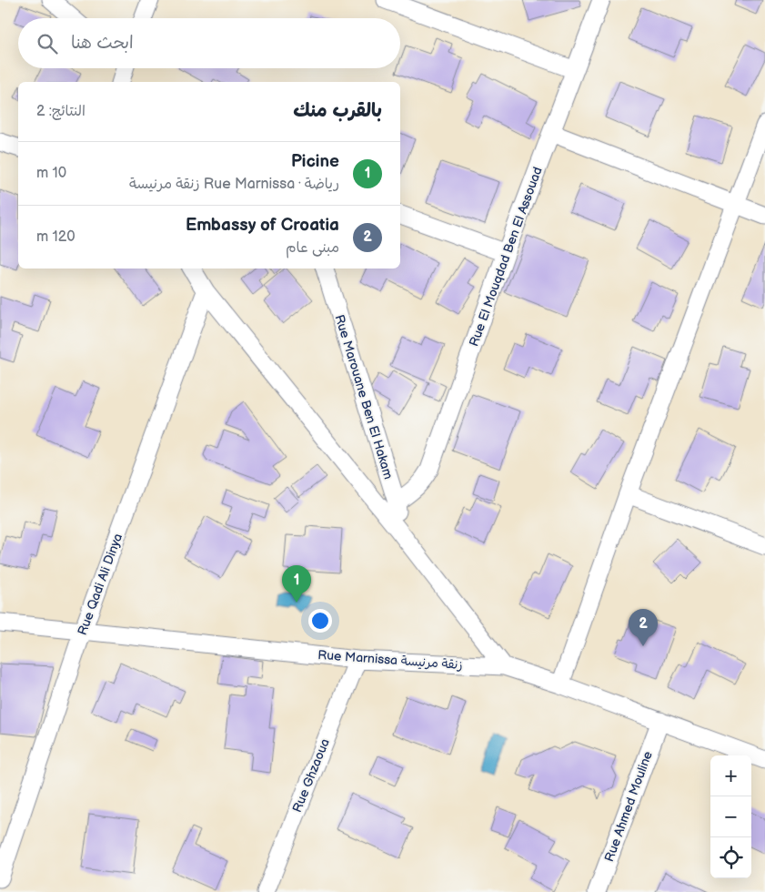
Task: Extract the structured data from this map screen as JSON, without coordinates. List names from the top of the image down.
{
  "streets": {
    "street": [
      "Rue El Mouqdad Ben El Assouad",
      "Rue Marouane Ben El Hakam",
      "Rue Qadi Ali Dinya",
      "Rue Marnissa زنقة مرنيسة",
      "Rue Ghzaoua",
      "Rue Ahmed Mouline"
    ]
  },
  "crossings": [
    ["Rue El Mouqdad Ben El Assouad", "Rue Marouane Ben El Hakam"],
    ["Rue Qadi Ali Dinya", "Rue Marnissa زنقة مرنيسة"],
    ["Rue Marnissa زنقة مرنيسة", "Rue Ghzaoua"],
    ["Rue Marnissa زنقة مرنيسة", "Rue Ahmed Mouline"]
  ],
  "page": {
    "search": "ابحث هنا",
    "heading": ["بالقرب منك", "النتائج: 2"],
    "list": [
      {
        "mark": "1",
        "name": "Picine",
        "note": "رياضة · Rue Marnissa زنقة مرنيسة",
        "value": "10 m"
      },
      {
        "mark": "2",
        "name": "Embassy of Croatia",
        "note": "مبنى عام",
        "value": "120 m"
      }
    ],
    "pins": ["1", "2"],
    "map_buttons": ["+", "−"]
  }
}
